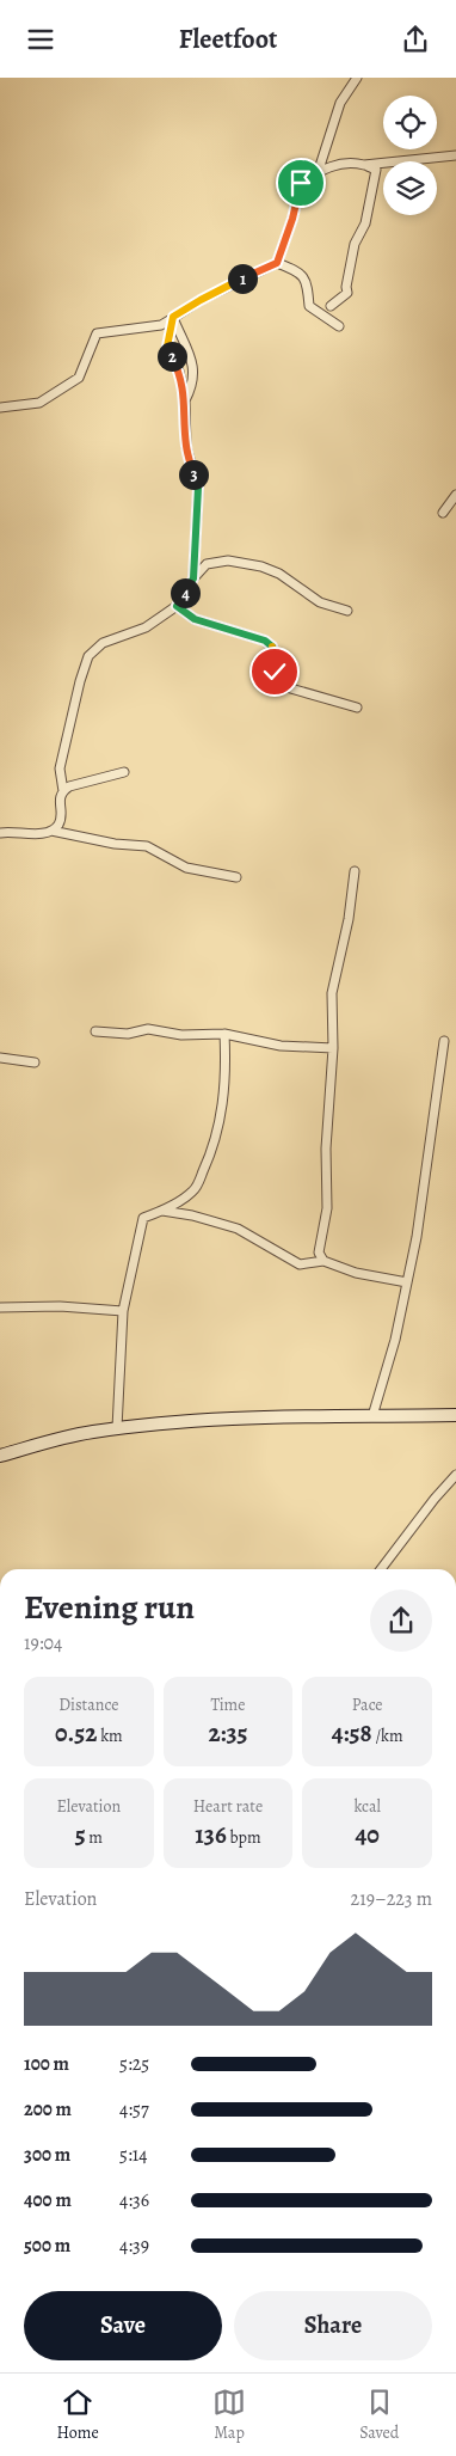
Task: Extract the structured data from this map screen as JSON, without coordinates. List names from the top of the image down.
{
  "page": {
    "header": "Fleetfoot",
    "pins": [
      "1",
      "2",
      "3",
      "4"
    ],
    "heading": ["Evening run", "19:04"],
    "stats": [
      ["Distance", "0.52 km"],
      ["Time", "2:35"],
      ["Pace", "4:58 /km"],
      ["Elevation", "5 m"],
      ["Heart rate", "136 bpm"],
      ["kcal", "40"]
    ],
    "chart": ["Elevation", "219–223 m"],
    "list": [
      {
        "name": "100 m",
        "note": "5:25"
      },
      {
        "name": "200 m",
        "note": "4:57"
      },
      {
        "name": "300 m",
        "note": "5:14"
      },
      {
        "name": "400 m",
        "note": "4:36"
      },
      {
        "name": "500 m",
        "note": "4:39"
      }
    ],
    "buttons": ["Save", "Share"],
    "tabs": ["Home", "Map", "Saved"]
  }
}
